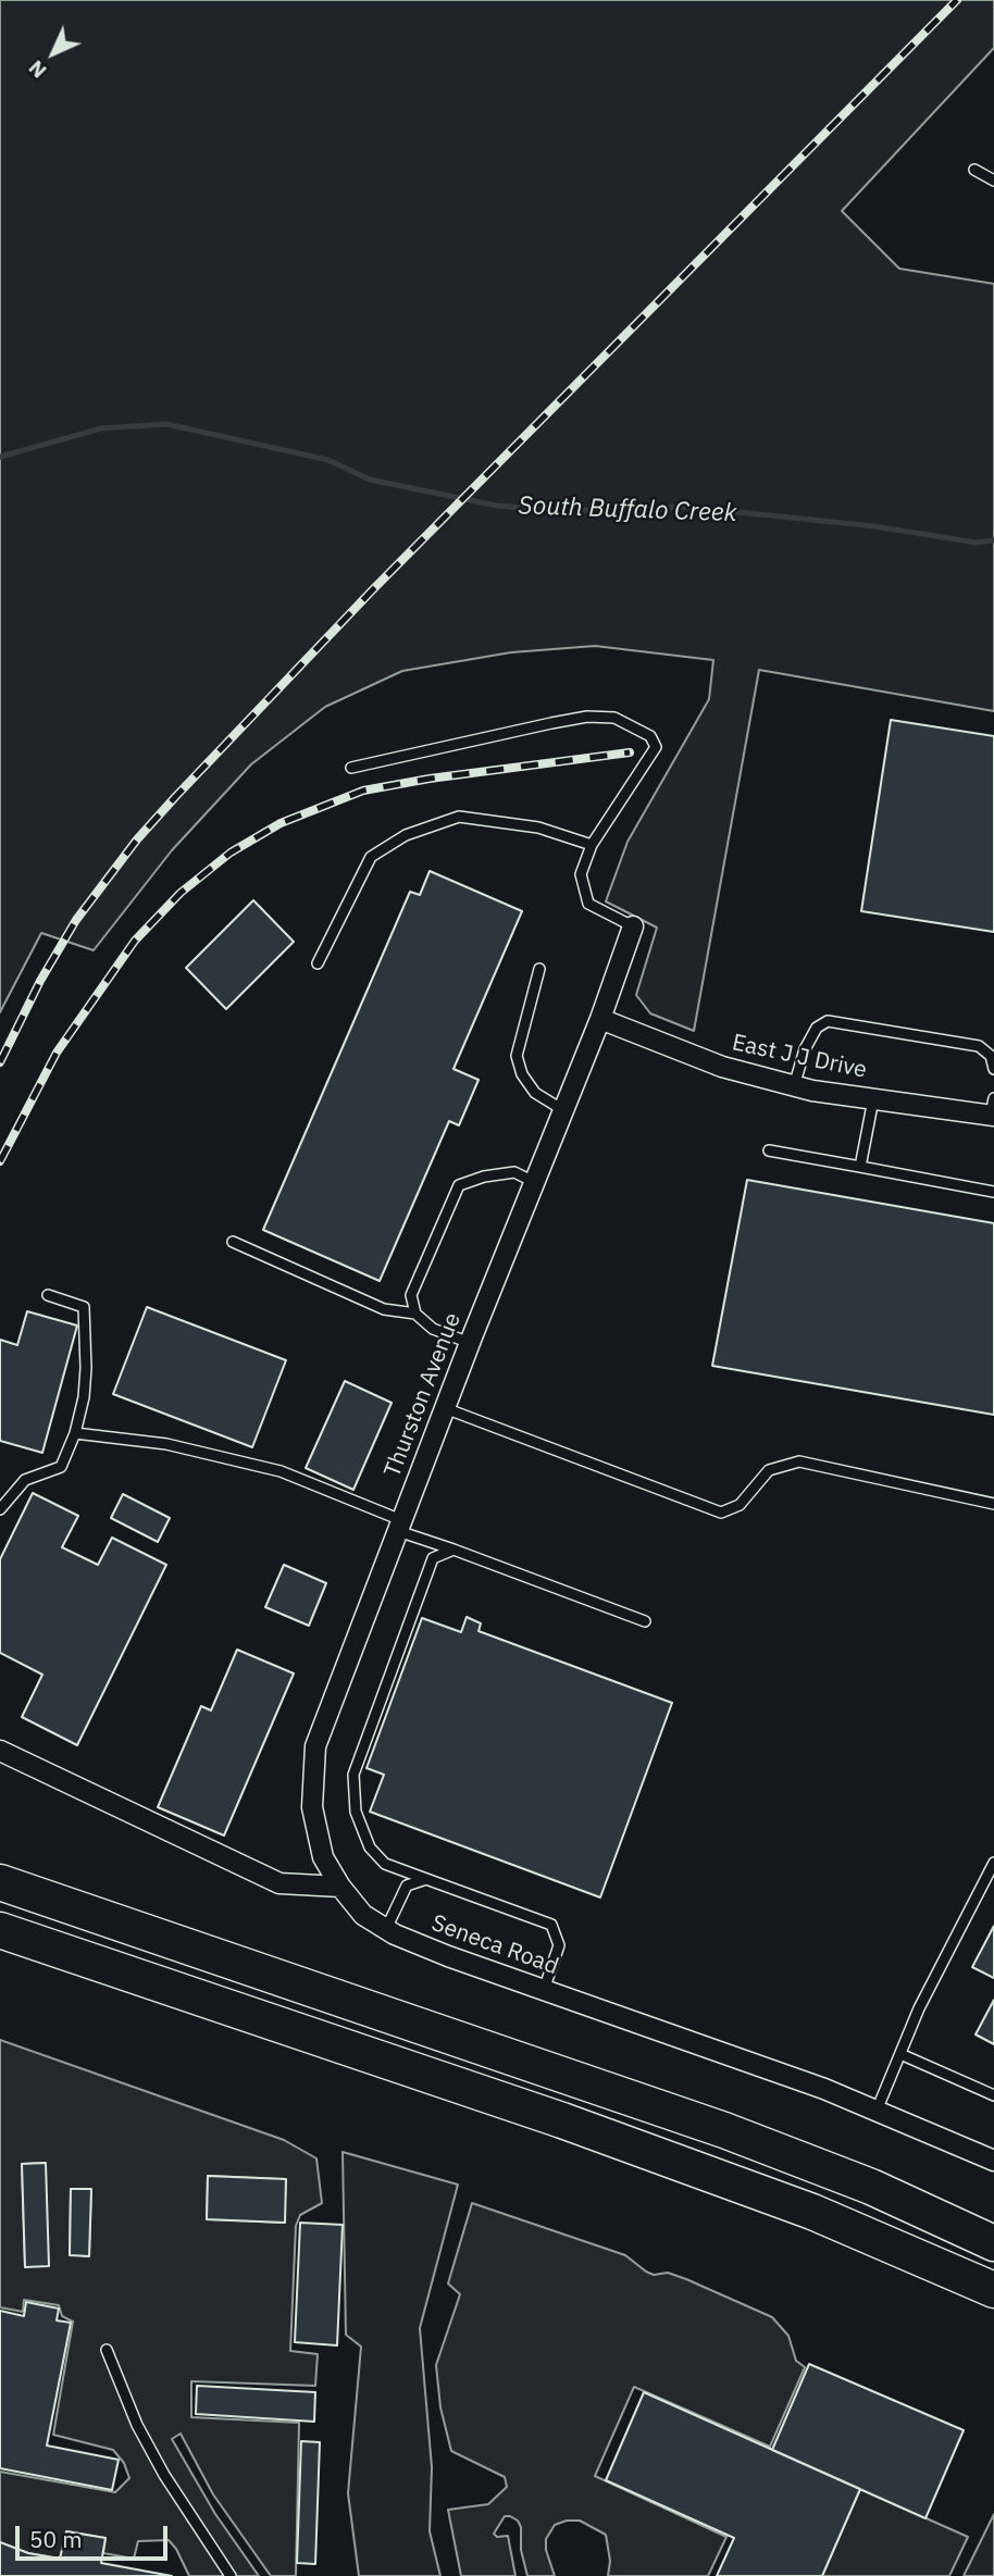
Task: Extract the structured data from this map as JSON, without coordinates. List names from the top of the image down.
{
  "streets": {
    "street": ["East J J Drive", "Thurston Avenue", "Seneca Road"]
  },
  "crossings": [
    ["East J J Drive", "Thurston Avenue"],
    ["Thurston Avenue", "Seneca Road"]
  ],
  "water": ["South Buffalo Creek"],
  "scale_bar": "50 m",
  "north": "bottom left"
}
